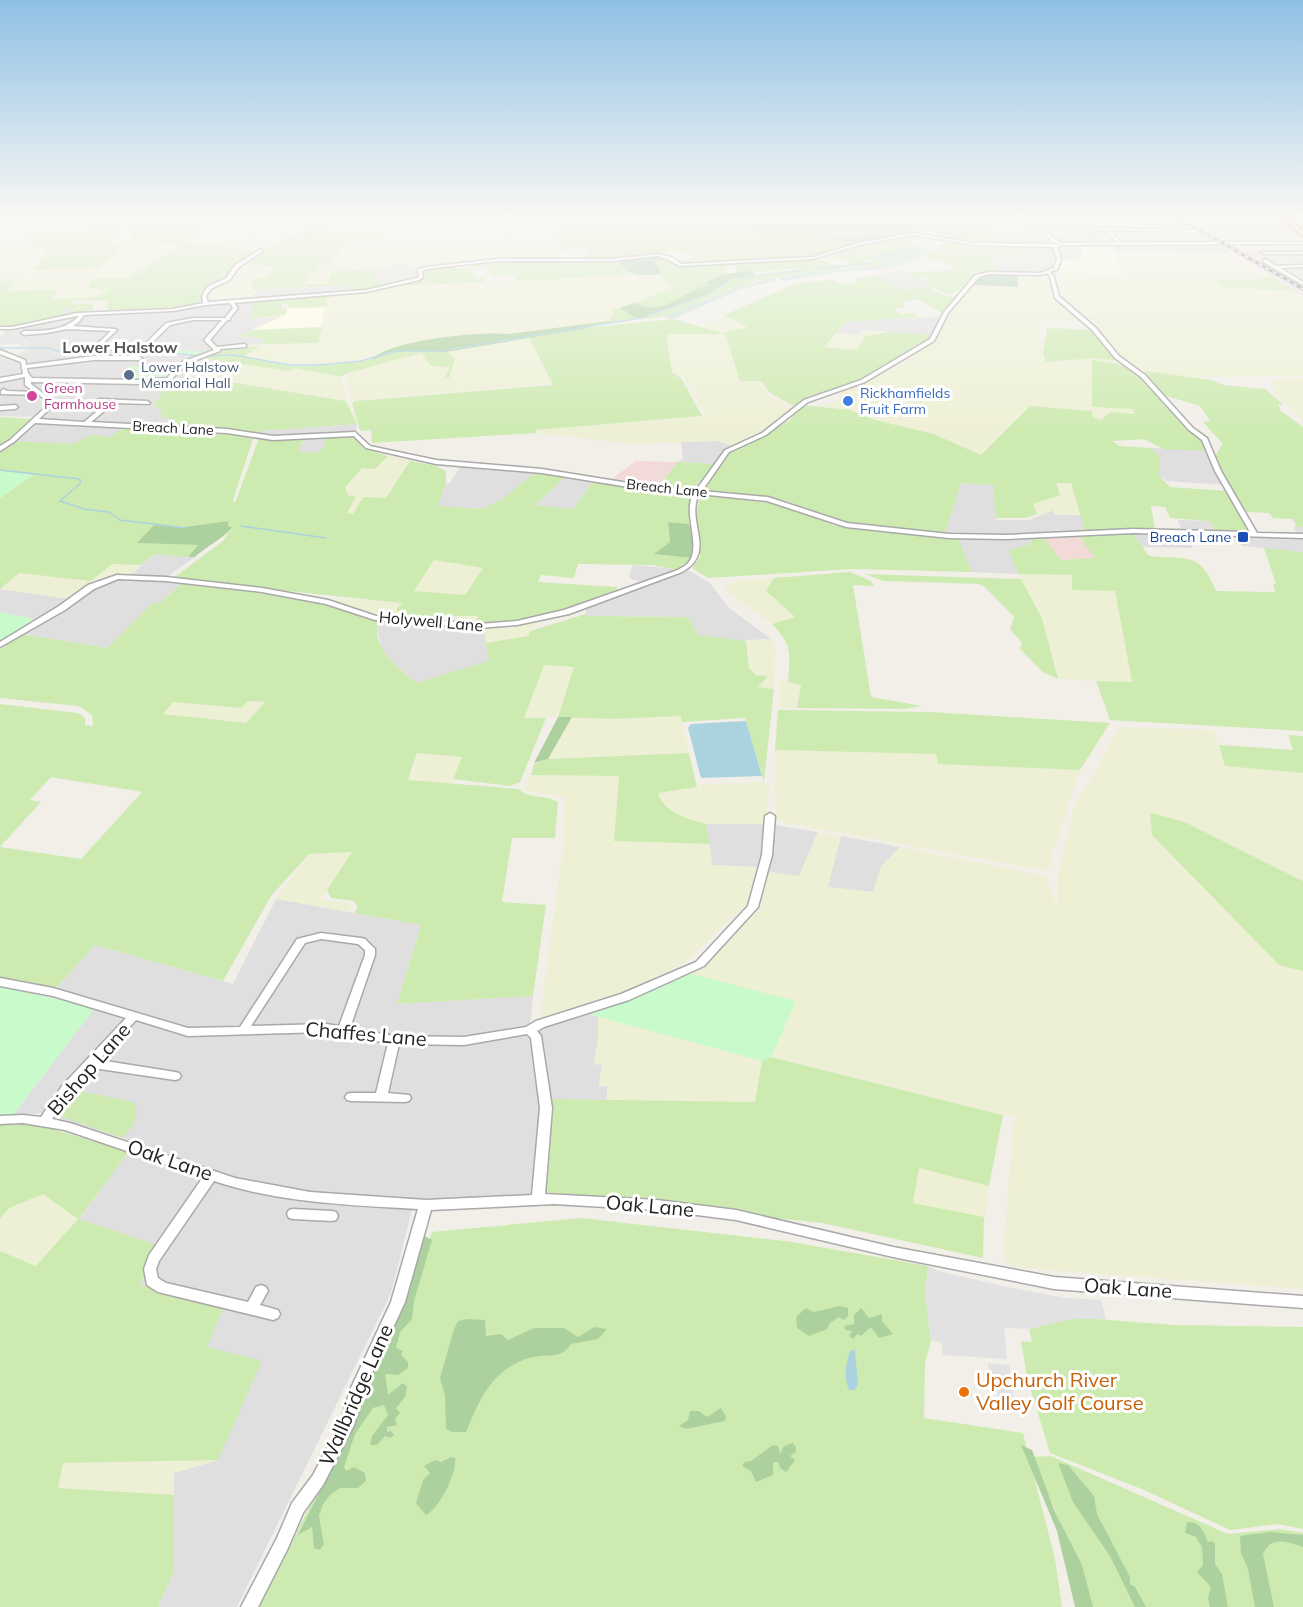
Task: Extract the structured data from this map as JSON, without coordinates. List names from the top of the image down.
{
  "streets": {
    "street": [
      "Breach Lane",
      "Holywell Lane",
      "Chaffes Lane",
      "Bishop Lane",
      "Oak Lane",
      "Wallbridge Lane"
    ]
  },
  "crossings": [
    ["Breach Lane", "Holywell Lane"],
    ["Chaffes Lane", "Bishop Lane"],
    ["Bishop Lane", "Oak Lane"],
    ["Oak Lane", "Wallbridge Lane"]
  ],
  "districts": ["Lower Halstow"],
  "places": {
    "other": [
      "Lower Halstow Memorial Hall",
      "Green Farmhouse",
      "Rickhamfields Fruit Farm",
      "Upchurch River Valley Golf Course"
    ],
    "transit": ["Breach Lane"]
  }
}
